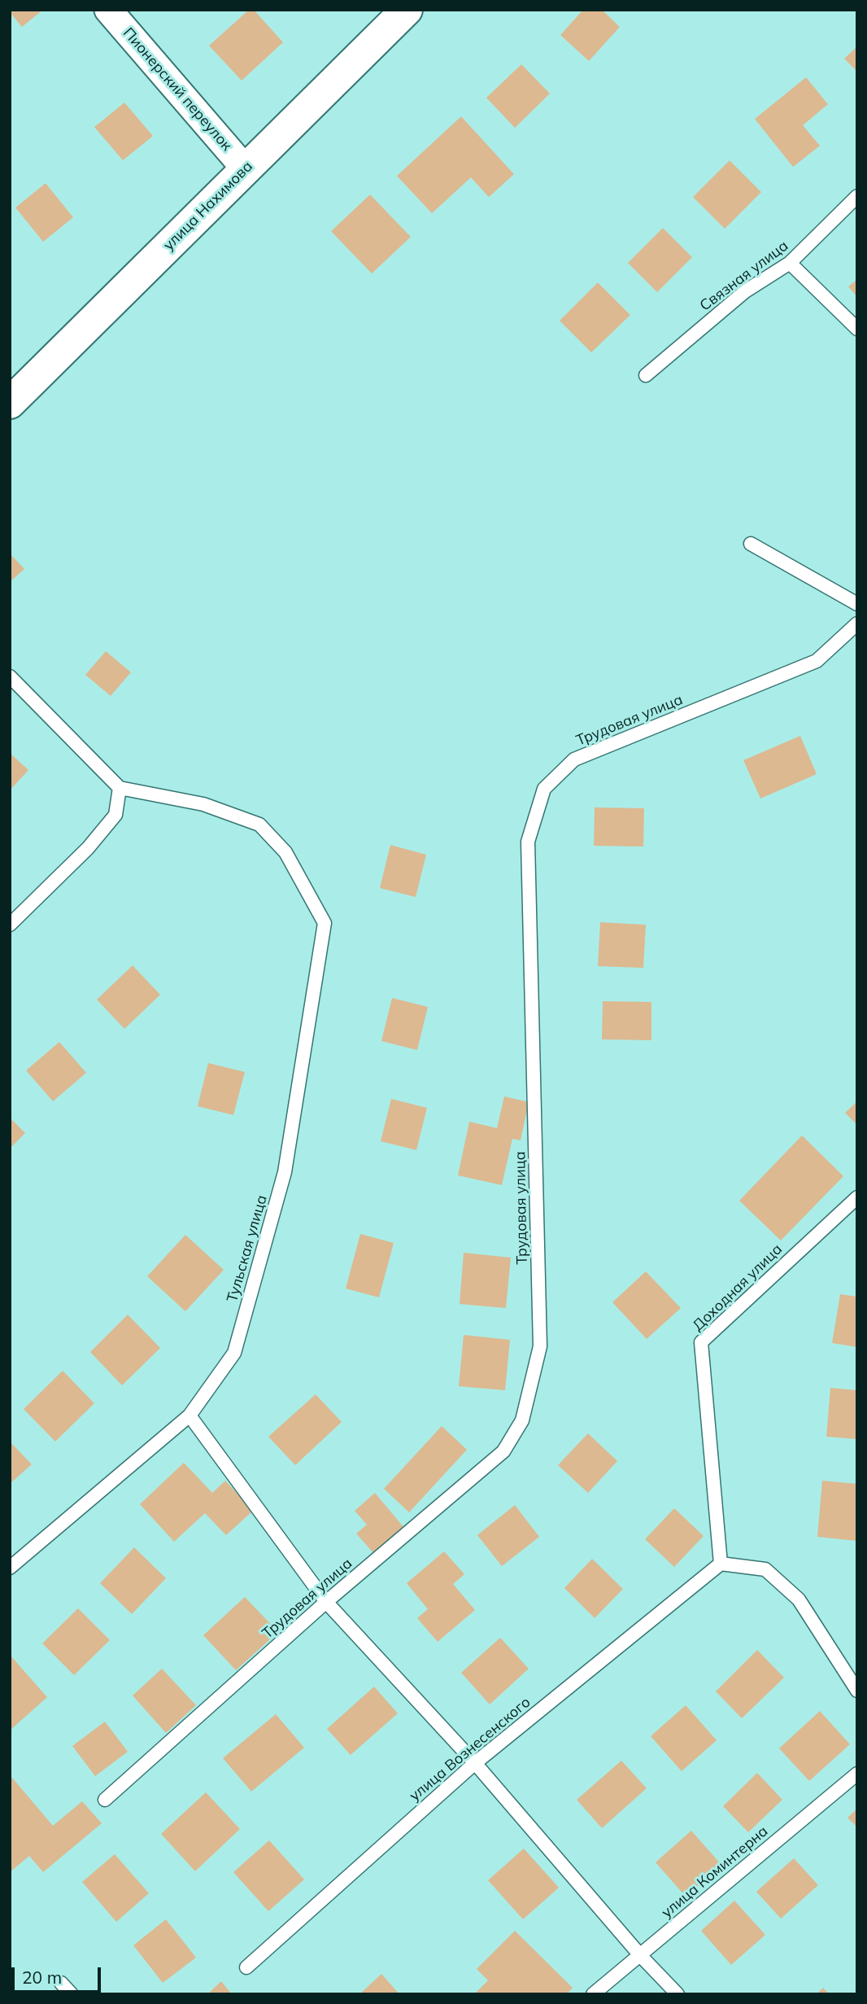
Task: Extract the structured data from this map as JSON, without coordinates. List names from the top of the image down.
{
  "streets": {
    "main road": ["улица Нахимова"],
    "street": ["Пионерский переулок"],
    "lane": [
      "Связная улица",
      "Трудовая улица",
      "Тульская улица",
      "Доходная улица",
      "улица Вознесенского",
      "улица Коминтерна"
    ]
  },
  "crossings": [
    ["Пионерский переулок", "улица Нахимова"],
    ["Доходная улица", "улица Вознесенского"]
  ],
  "scale_bar": "20 m"
}
